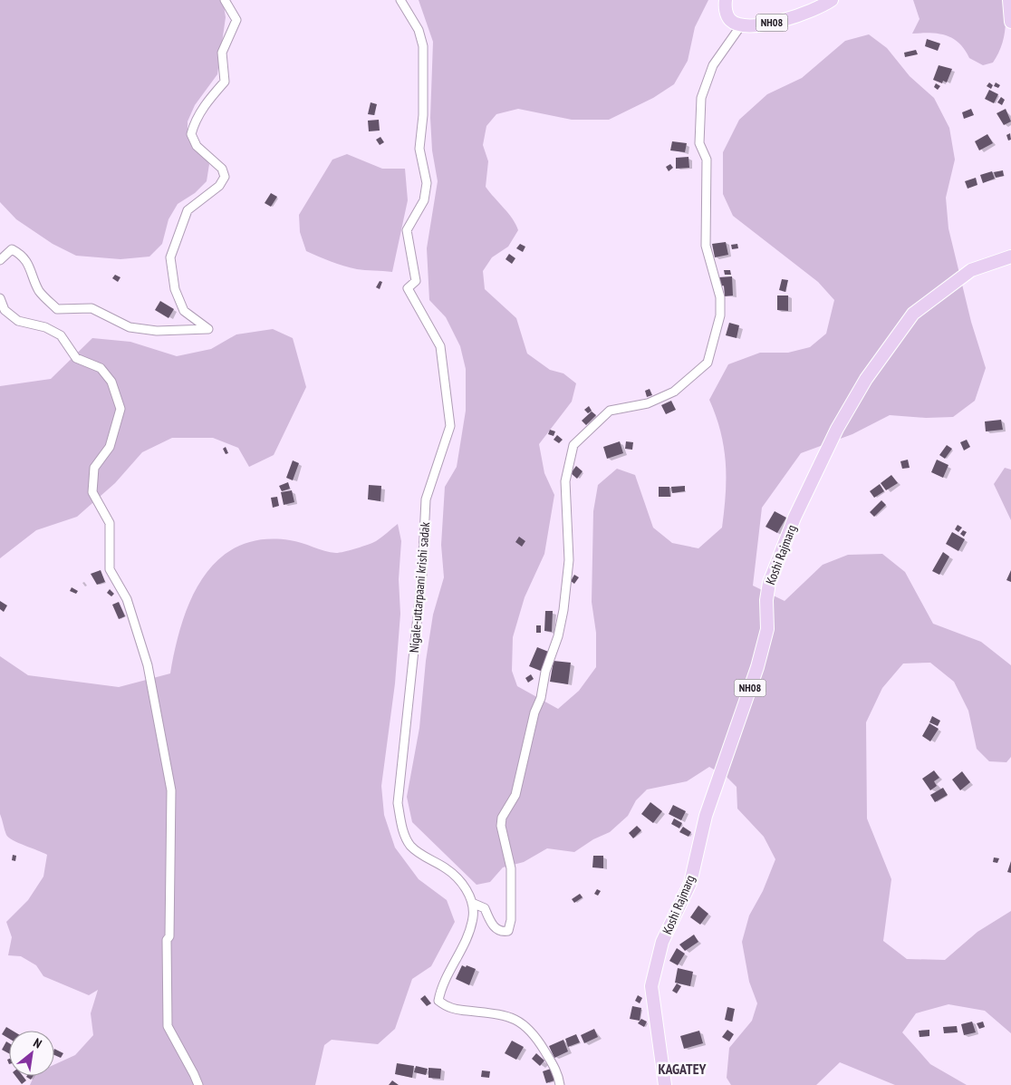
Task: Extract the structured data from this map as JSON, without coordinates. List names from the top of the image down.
{
  "streets": {
    "main road": ["NH08", "Koshi Rajmarg"],
    "street": ["Nigale-uttarpaani krishi sadak"]
  },
  "districts": ["KAGATEY"],
  "north": "top right"
}
